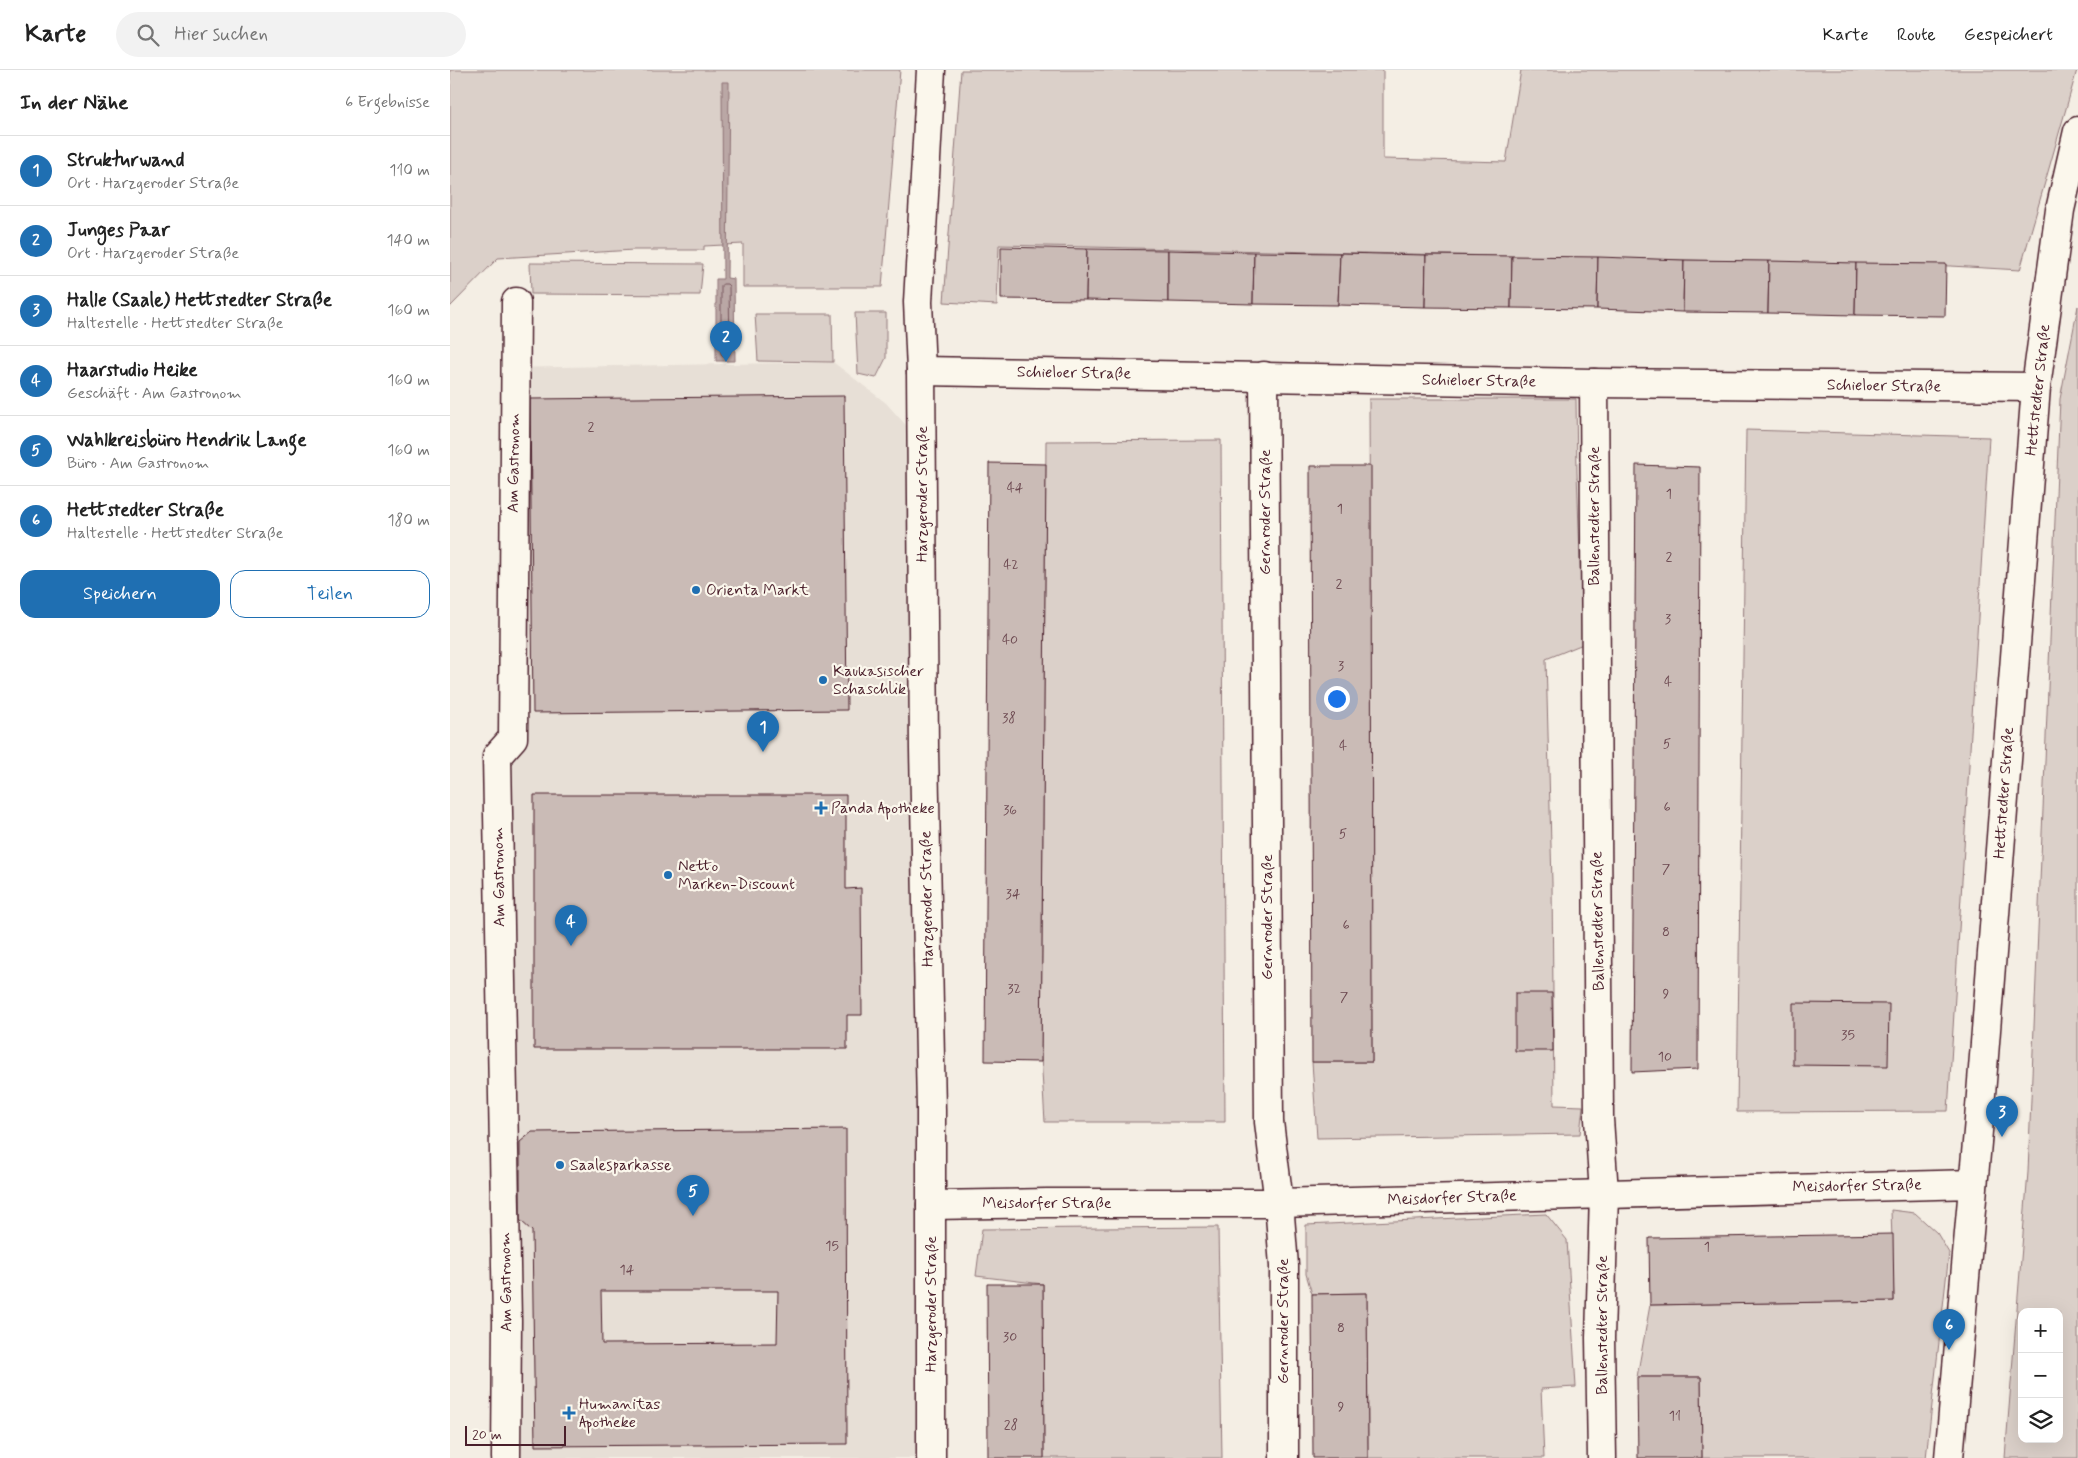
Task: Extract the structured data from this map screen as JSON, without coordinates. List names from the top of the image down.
{
  "streets": {
    "street": [
      "Schieloer Straße",
      "Hettstedter Straße",
      "Am Gastronom",
      "Harzgeroder Straße",
      "Gernroder Straße",
      "Ballenstedter Straße",
      "Meisdorfer Straße"
    ]
  },
  "crossings": [
    ["Schieloer Straße", "Hettstedter Straße"],
    ["Schieloer Straße", "Harzgeroder Straße"],
    ["Schieloer Straße", "Gernroder Straße"],
    ["Schieloer Straße", "Ballenstedter Straße"],
    ["Hettstedter Straße", "Meisdorfer Straße"],
    ["Harzgeroder Straße", "Meisdorfer Straße"],
    ["Gernroder Straße", "Meisdorfer Straße"],
    ["Ballenstedter Straße", "Meisdorfer Straße"]
  ],
  "places": {
    "other": [
      "Orienta Markt",
      "Kaukasischer Schaschlik",
      "Netto Marken-Discount",
      "Saalesparkasse"
    ],
    "health": ["Panda Apotheke", "Humanitas Apotheke"]
  },
  "house_numbers": [
    "2",
    "44",
    "1",
    "1",
    "2",
    "42",
    "2",
    "3",
    "40",
    "3",
    "4",
    "38",
    "5",
    "4",
    "6",
    "36",
    "5",
    "7",
    "34",
    "6",
    "8",
    "32",
    "9",
    "7",
    "35",
    "10",
    "15",
    "1",
    "14",
    "8",
    "30",
    "9",
    "11",
    "28"
  ],
  "scale_bar": "20 m",
  "page": {
    "header": "Karte",
    "search": "Hier suchen",
    "nav": ["Karte", "Route", "Gespeichert"],
    "heading": ["In der Nähe", "6 Ergebnisse"],
    "list": [
      {
        "mark": "1",
        "name": "Strukturwand",
        "note": "Ort · Harzgeroder Straße",
        "value": "110 m"
      },
      {
        "mark": "2",
        "name": "Junges Paar",
        "note": "Ort · Harzgeroder Straße",
        "value": "140 m"
      },
      {
        "mark": "3",
        "name": "Halle (Saale) Hettstedter Straße",
        "note": "Haltestelle · Hettstedter Straße",
        "value": "160 m"
      },
      {
        "mark": "4",
        "name": "Haarstudio Heike",
        "note": "Geschäft · Am Gastronom",
        "value": "160 m"
      },
      {
        "mark": "5",
        "name": "Wahlkreisbüro Hendrik Lange",
        "note": "Büro · Am Gastronom",
        "value": "160 m"
      },
      {
        "mark": "6",
        "name": "Hettstedter Straße",
        "note": "Haltestelle · Hettstedter Straße",
        "value": "180 m"
      }
    ],
    "pins": [
      "2",
      "1",
      "4",
      "3",
      "5",
      "6"
    ],
    "buttons": ["Speichern", "Teilen"],
    "map_buttons": ["+", "−"],
    "scale": "20 m"
  }
}
